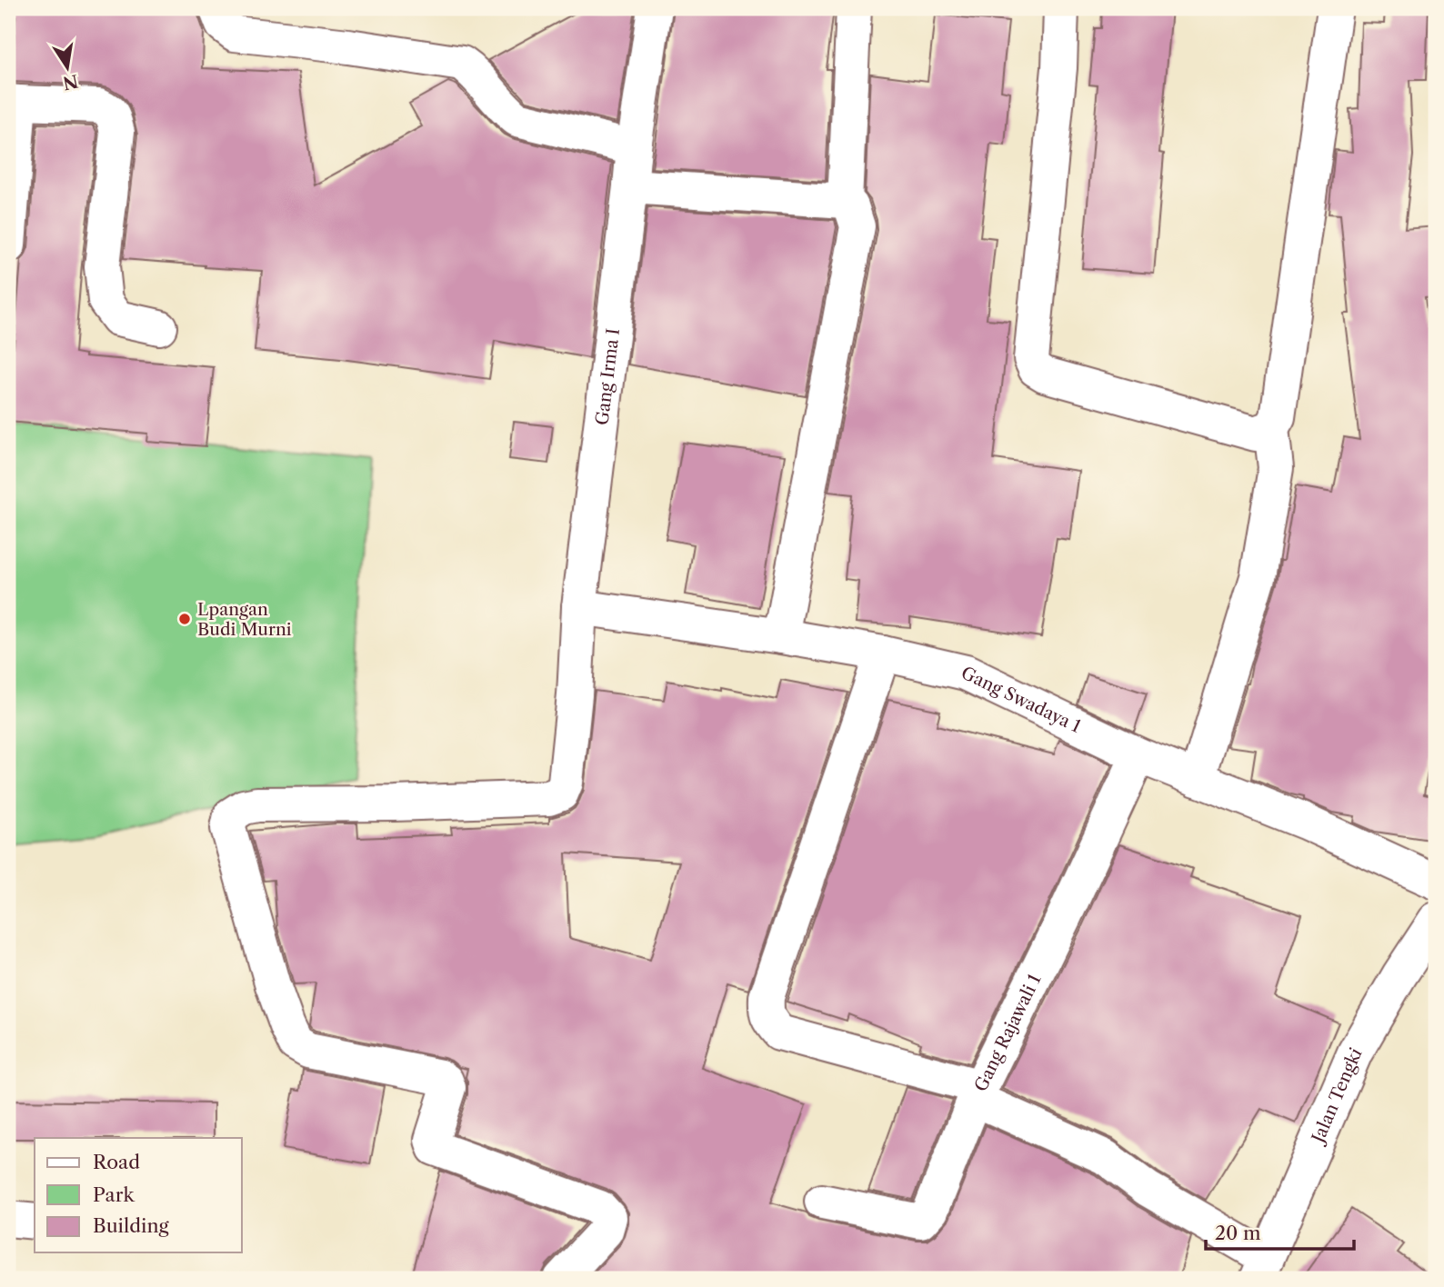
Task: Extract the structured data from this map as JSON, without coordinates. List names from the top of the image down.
{
  "streets": {
    "street": [
      "Gang Irma I",
      "Gang Swadaya 1",
      "Gang Rajawali 1",
      "Jalan Tengki"
    ]
  },
  "crossings": [
    ["Gang Irma I", "Gang Swadaya 1"],
    ["Gang Swadaya 1", "Gang Rajawali 1"]
  ],
  "places": ["Lpangan Budi Murni"],
  "legend": ["Road", "Park", "Building"],
  "scale_bar": "20 m",
  "north": "bottom"
}
